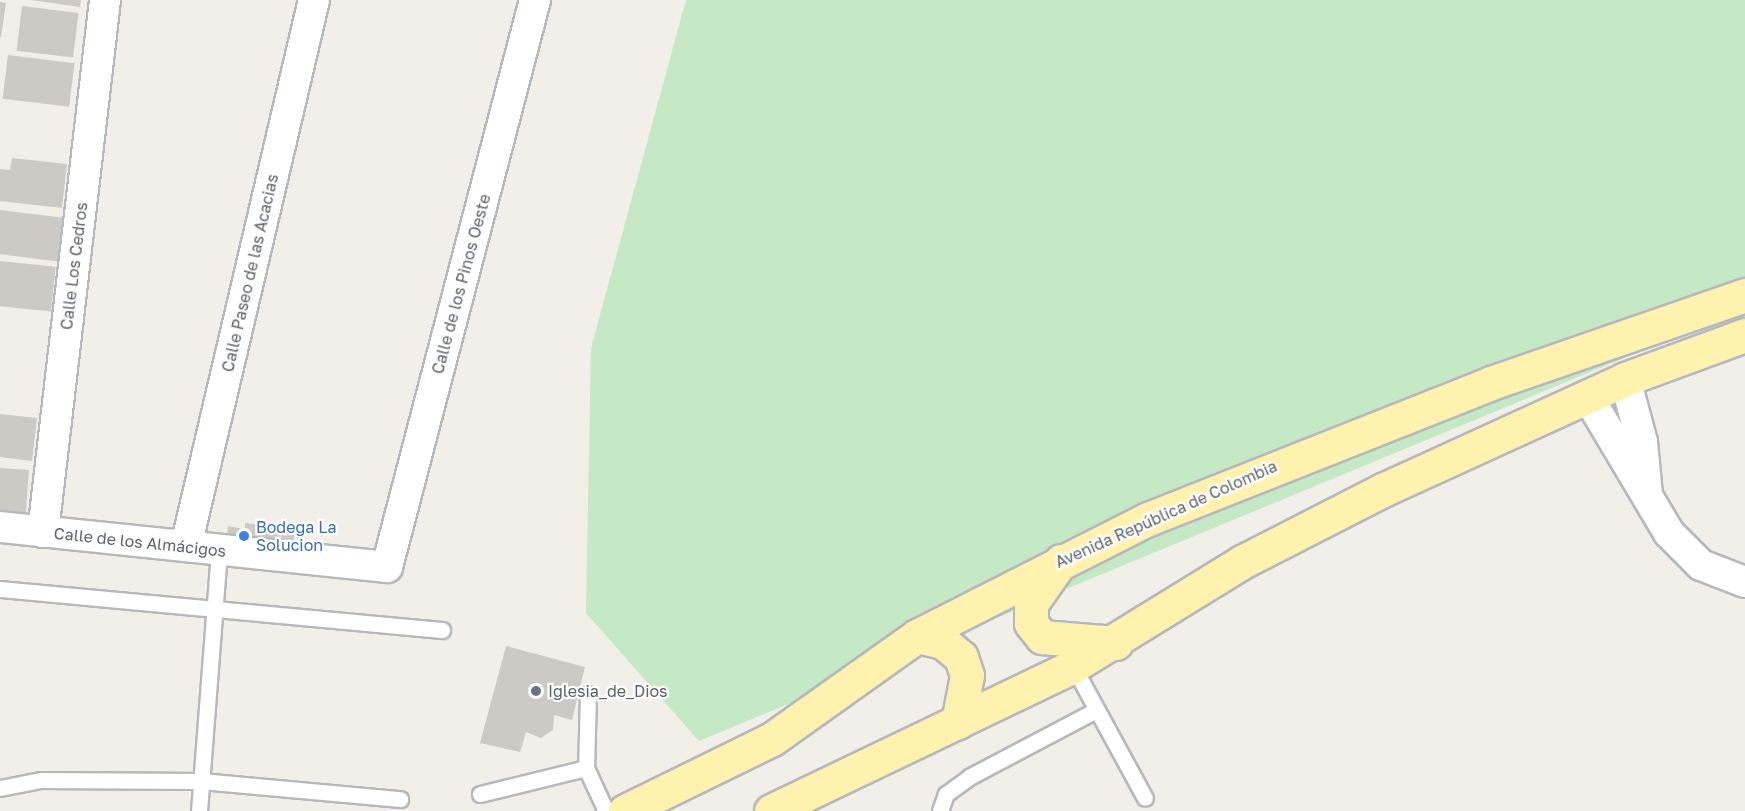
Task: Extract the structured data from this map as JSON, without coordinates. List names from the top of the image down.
{
  "streets": {
    "main road": ["Avenida República de Colombia"],
    "street": [
      "Calle Los Cedros",
      "Calle Paseo de las Acacias",
      "Calle de los Pinos Oeste",
      "Calle de los Almácigos"
    ]
  },
  "crossings": [
    ["Calle Los Cedros", "Calle de los Almácigos"],
    ["Calle Paseo de las Acacias", "Calle de los Almácigos"],
    ["Calle de los Pinos Oeste", "Calle de los Almácigos"]
  ],
  "places": ["Bodega La Solucion", "Iglesia_de_Dios"]
}
